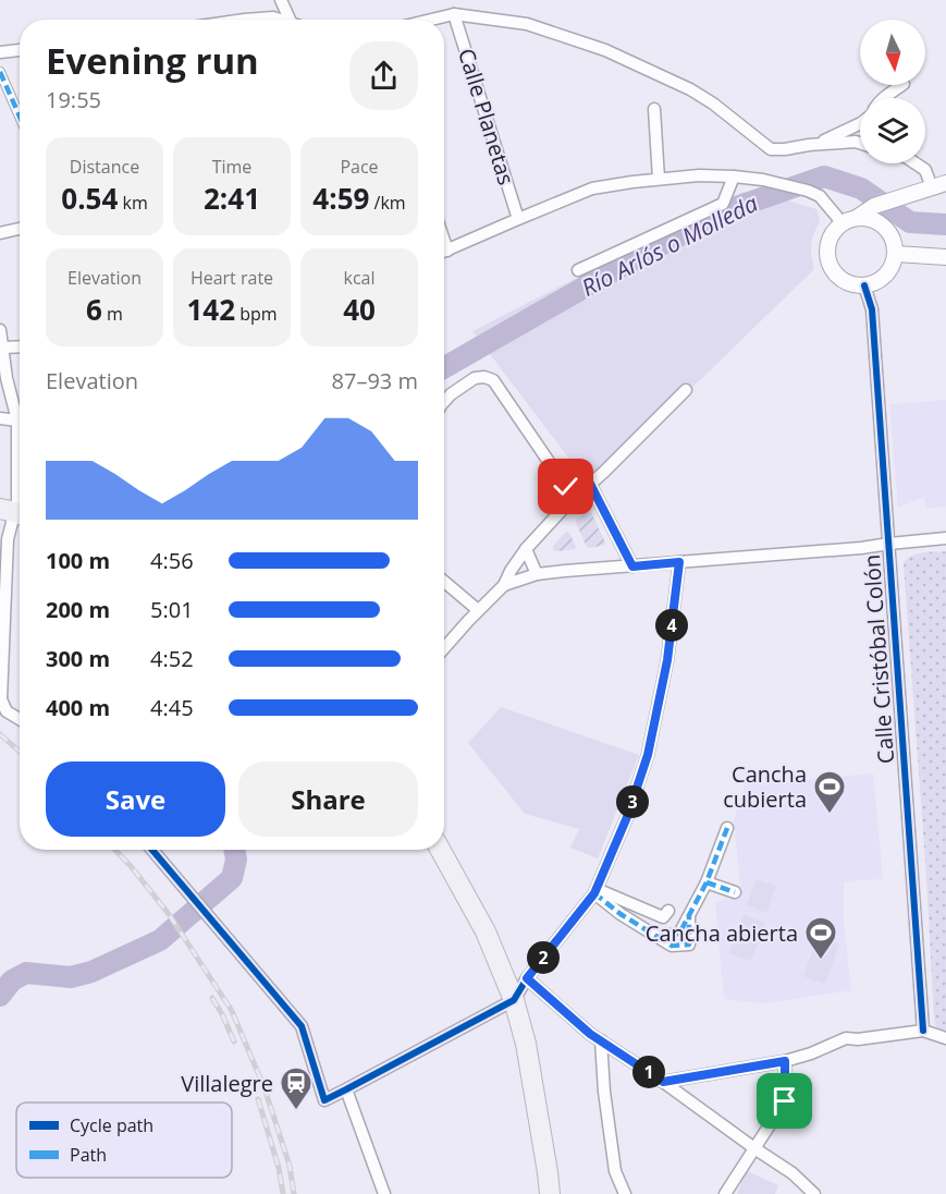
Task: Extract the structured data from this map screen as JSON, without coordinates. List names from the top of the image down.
{
  "streets": {
    "street": ["Calle Planetas", "Calle Cristóbal Colón"]
  },
  "water": ["Río Arlós o Molleda"],
  "places": {
    "sports": ["Cancha cubierta", "Cancha abierta"],
    "station": ["Villalegre"]
  },
  "legend": ["Cycle path", "Path"],
  "north": "bottom",
  "page": {
    "heading": ["Evening run", "19:55"],
    "stats": [
      ["Distance", "0.54 km"],
      ["Time", "2:41"],
      ["Pace", "4:59 /km"],
      ["Elevation", "6 m"],
      ["Heart rate", "142 bpm"],
      ["kcal", "40"]
    ],
    "chart": ["Elevation", "87–93 m"],
    "list": [
      {
        "name": "100 m",
        "note": "4:56"
      },
      {
        "name": "200 m",
        "note": "5:01"
      },
      {
        "name": "300 m",
        "note": "4:52"
      },
      {
        "name": "400 m",
        "note": "4:45"
      }
    ],
    "pins": [
      "4",
      "3",
      "2",
      "1"
    ],
    "buttons": ["Save", "Share"]
  }
}
